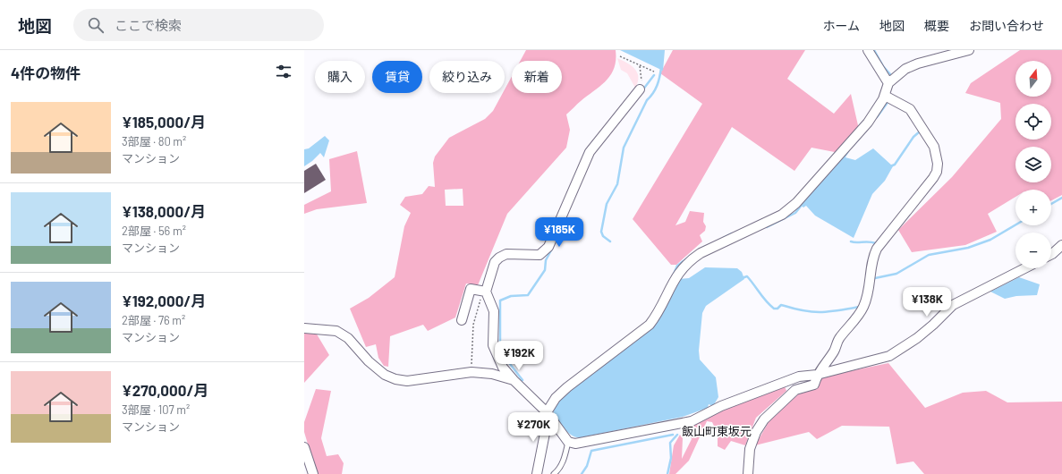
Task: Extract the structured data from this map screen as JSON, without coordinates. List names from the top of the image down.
{
  "districts": ["飯山町東坂元"],
  "north": "top",
  "page": {
    "header": "地図",
    "search": "ここで検索",
    "nav": [
      "ホーム",
      "地図",
      "概要",
      "お問い合わせ"
    ],
    "heading": "4件の物件",
    "map_buttons": ["+", "−"],
    "chip": [
      "購入",
      "賃貸",
      "絞り込み",
      "新着"
    ],
    "list": [
      {
        "name": "¥185,000/月",
        "note": "3部屋 · 80 m² · マンション"
      },
      {
        "name": "¥138,000/月",
        "note": "2部屋 · 56 m² · マンション"
      },
      {
        "name": "¥192,000/月",
        "note": "2部屋 · 76 m² · マンション"
      },
      {
        "name": "¥270,000/月",
        "note": "3部屋 · 107 m² · マンション"
      }
    ],
    "price": [
      "¥185K",
      "¥138K",
      "¥192K",
      "¥270K"
    ]
  }
}
